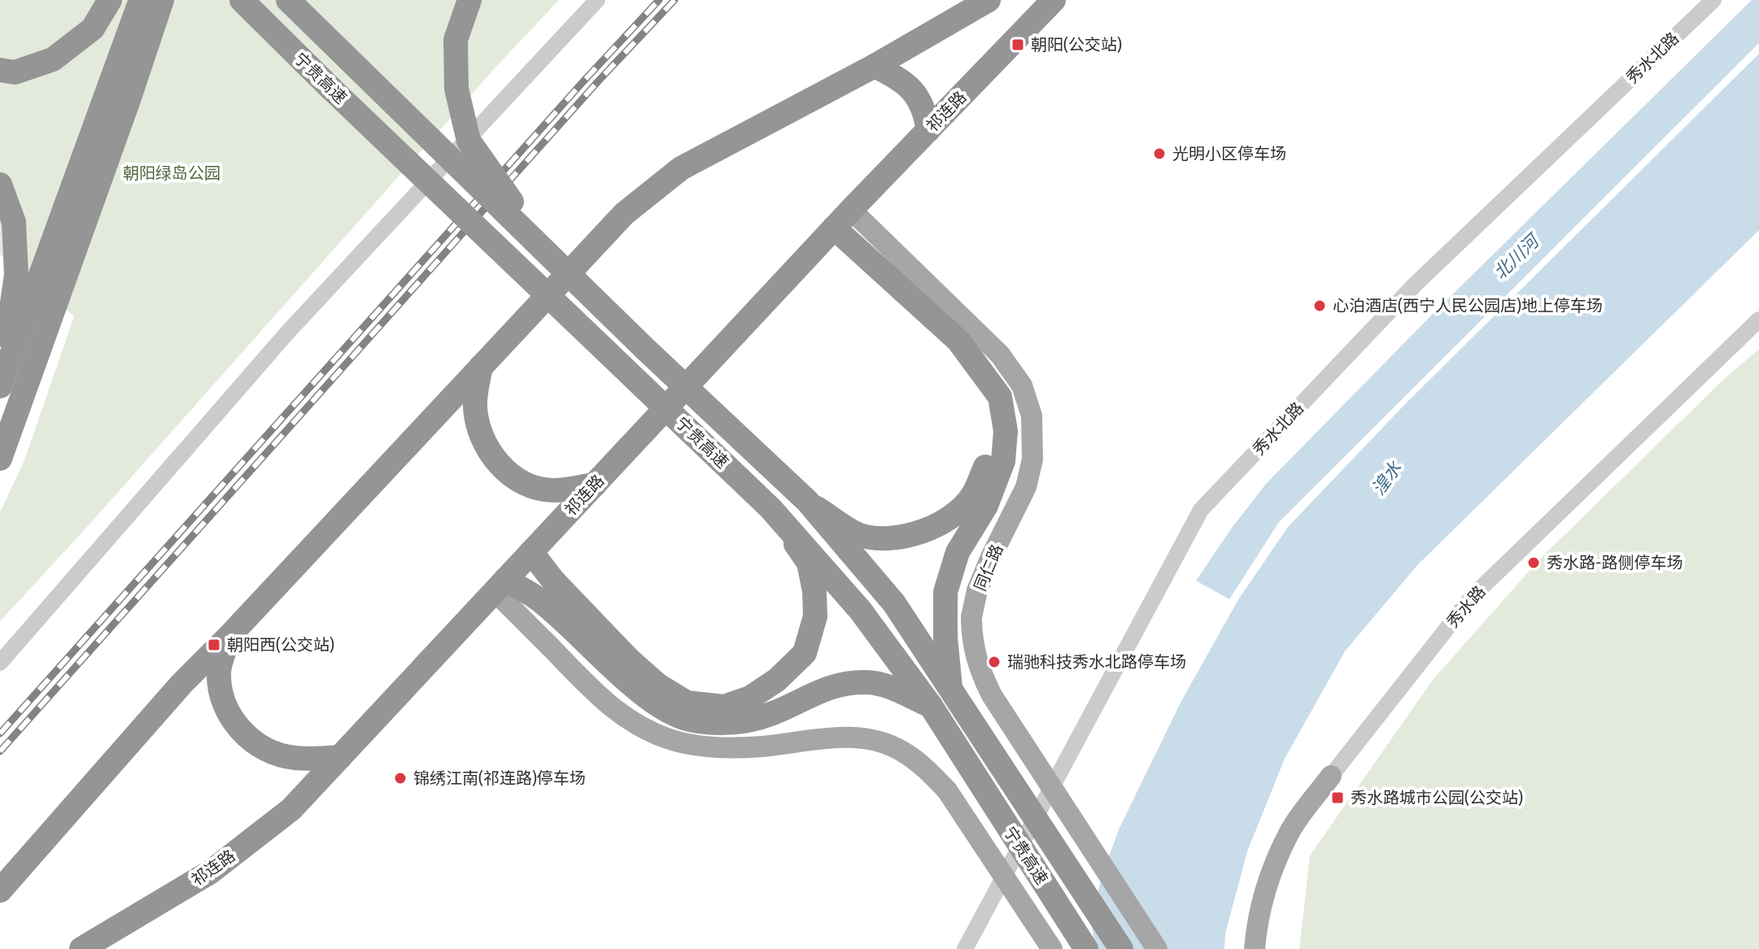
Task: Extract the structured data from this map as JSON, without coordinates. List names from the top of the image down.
{
  "streets": {
    "highway": ["宁贵高速", "祁连路"],
    "main road": ["同仁路", "秀水路"],
    "street": ["秀水北路"]
  },
  "crossings": [
    ["祁连路", "同仁路"]
  ],
  "water": ["北川河", "湟水"],
  "parks": ["朝阳绿岛公园"],
  "places": {
    "transit": ["朝阳(公交站)", "朝阳西(公交站)", "秀水路城市公园(公交站)"],
    "other": [
      "光明小区停车场",
      "心泊酒店(西宁人民公园店)地上停车场",
      "秀水路-路侧停车场",
      "瑞驰科技秀水北路停车场",
      "锦绣江南(祁连路)停车场"
    ]
  }
}
